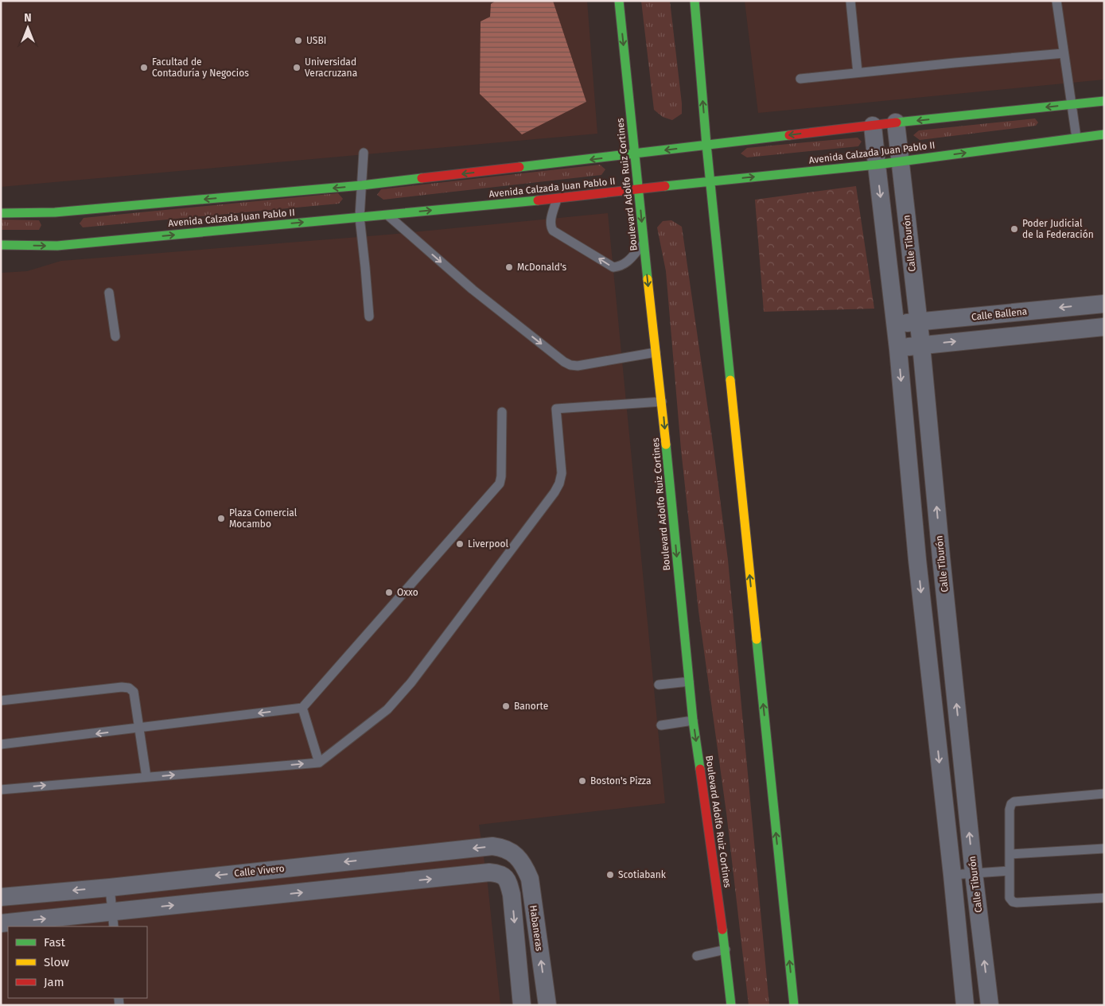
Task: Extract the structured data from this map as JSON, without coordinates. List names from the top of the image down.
{
  "streets": {
    "main road": ["Avenida Calzada Juan Pablo II", "Boulevard Adolfo Ruiz Cortines"],
    "street": [
      "Calle Tiburón",
      "Calle Ballena",
      "Calle Vivero",
      "Habaneras"
    ]
  },
  "crossings": [
    ["Avenida Calzada Juan Pablo II", "Boulevard Adolfo Ruiz Cortines"],
    ["Avenida Calzada Juan Pablo II", "Calle Tiburón"],
    ["Calle Tiburón", "Calle Ballena"],
    ["Calle Vivero", "Habaneras"]
  ],
  "places": [
    "USBI",
    "Facultad de Contaduría y Negocios",
    "Universidad Veracruzana",
    "Poder Judicial de la Federación",
    "McDonald's",
    "Plaza Comercial Mocambo",
    "Liverpool",
    "Oxxo",
    "Banorte",
    "Boston's Pizza",
    "Scotiabank"
  ],
  "legend": ["Fast", "Slow", "Jam"],
  "north": "top"
}
